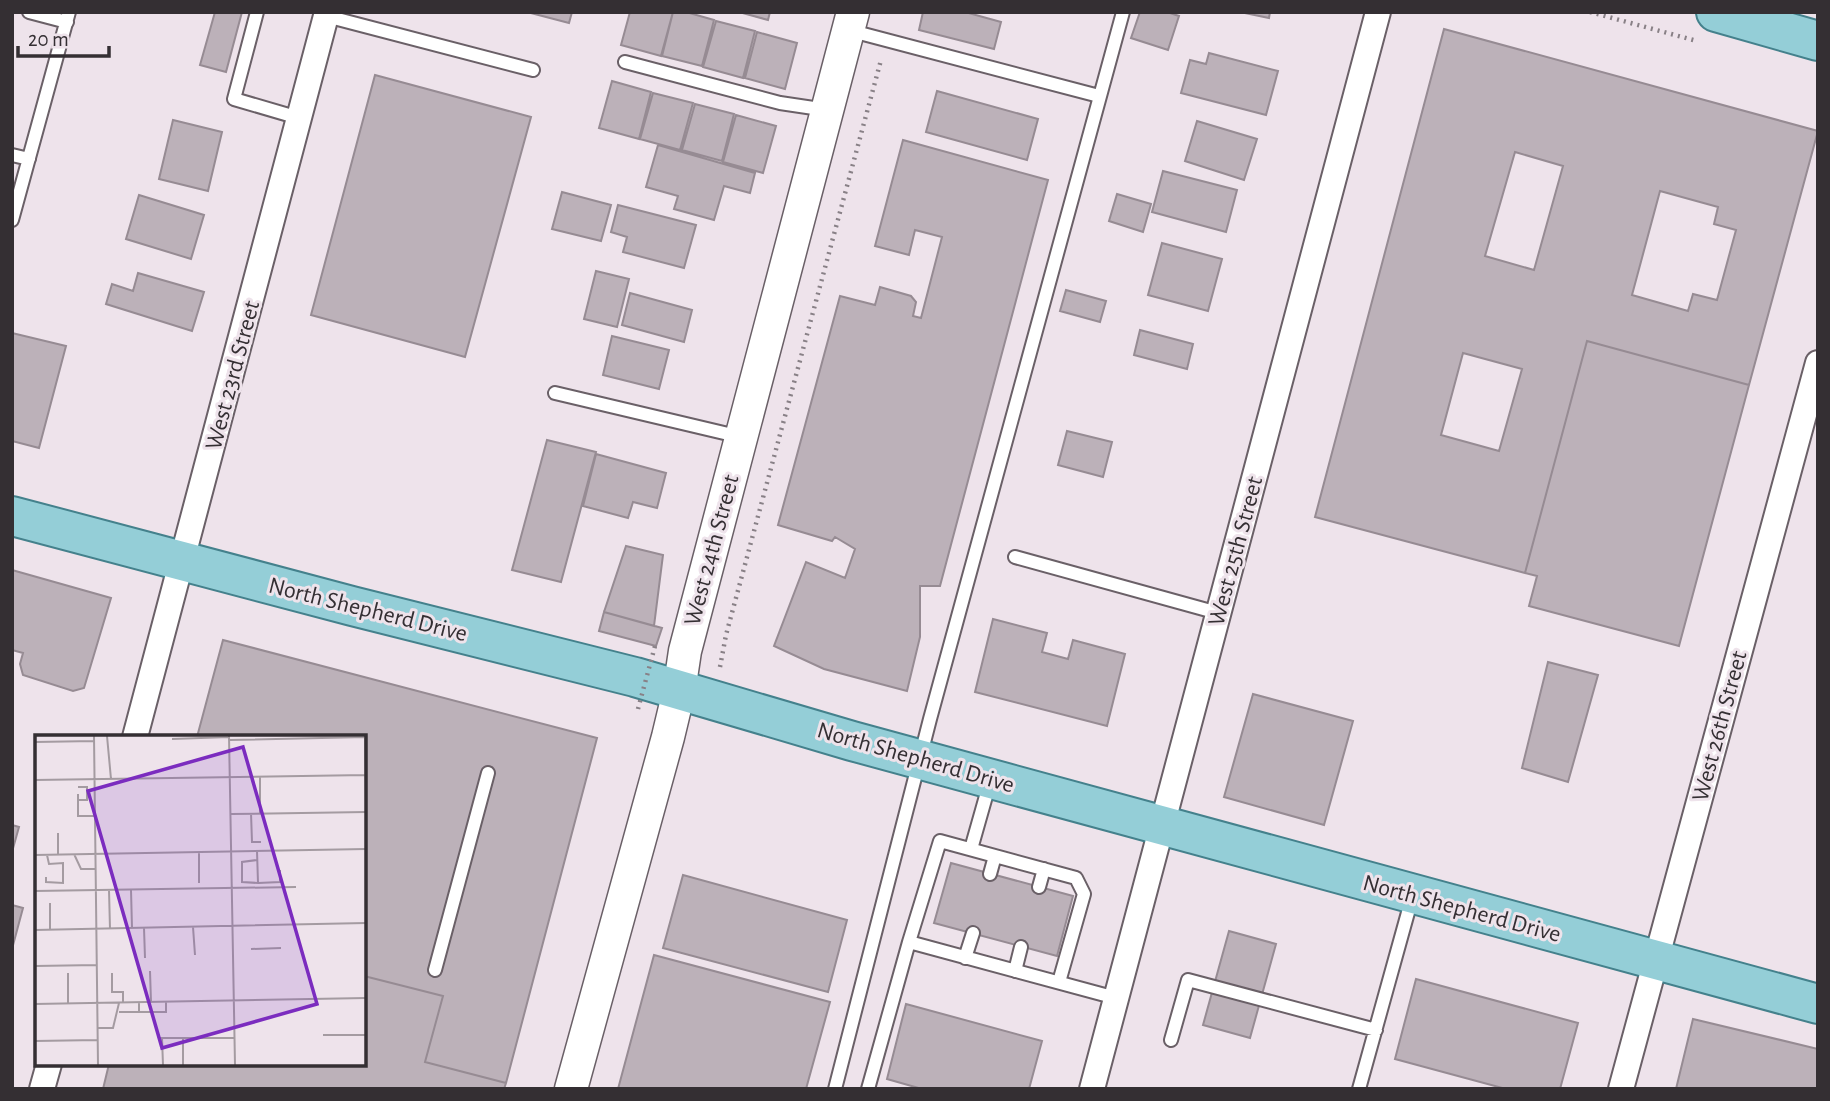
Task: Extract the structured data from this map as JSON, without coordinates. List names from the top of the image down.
{
  "streets": {
    "main road": ["North Shepherd Drive"],
    "street": [
      "West 23rd Street",
      "West 24th Street",
      "West 25th Street",
      "West 26th Street"
    ]
  },
  "crossings": [
    ["West 23rd Street", "North Shepherd Drive"],
    ["West 24th Street", "North Shepherd Drive"],
    ["West 25th Street", "North Shepherd Drive"],
    ["North Shepherd Drive", "West 26th Street"]
  ],
  "scale_bar": "20 m"
}
